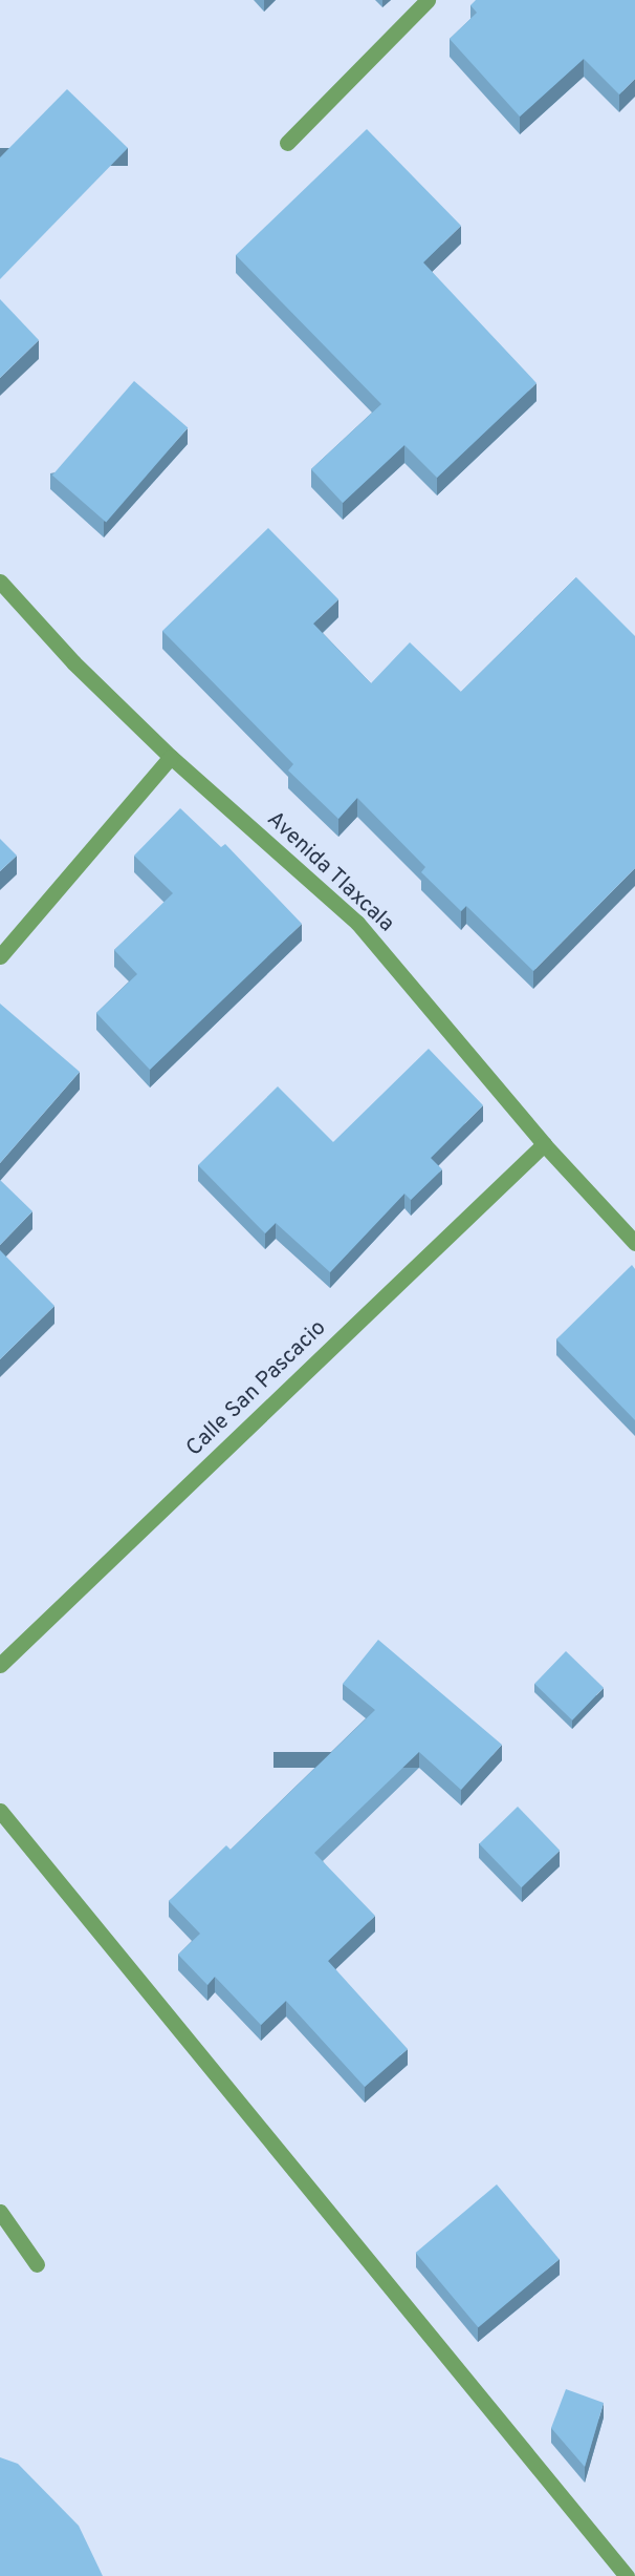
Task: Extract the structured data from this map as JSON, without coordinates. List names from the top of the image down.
{
  "streets": {
    "street": ["Avenida Tlaxcala", "Calle San Pascacio"]
  },
  "crossings": [
    ["Avenida Tlaxcala", "Calle San Pascacio"]
  ]
}
